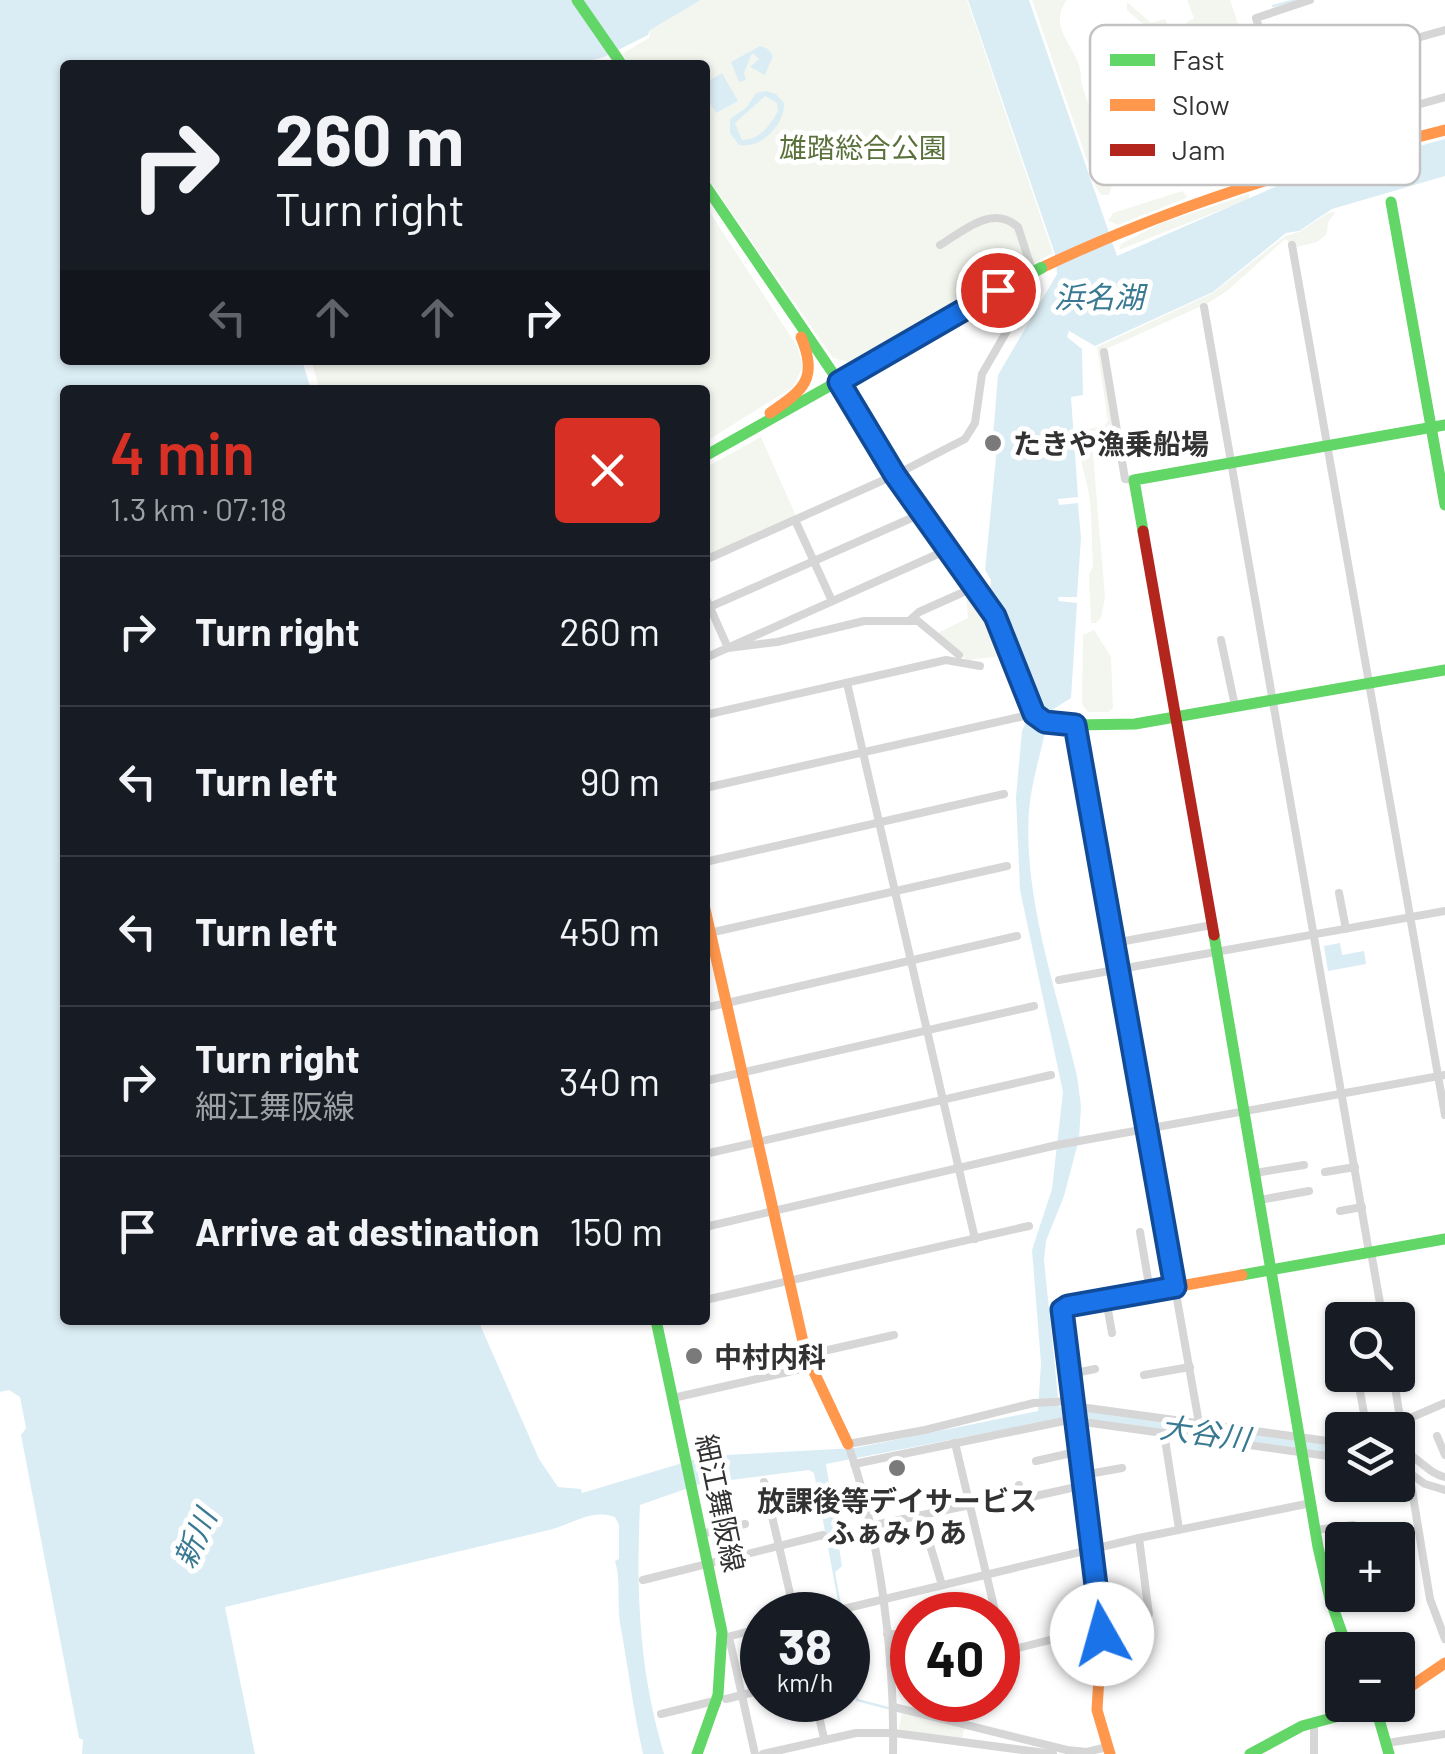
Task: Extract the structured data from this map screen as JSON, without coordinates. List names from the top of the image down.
{
  "streets": {
    "street": ["細江舞阪線"]
  },
  "water": ["浜名湖", "大谷川", "新川"],
  "parks": ["雄踏総合公園"],
  "places": ["たきや漁乗船場", "中村内科", "放課後等デイサービス ふぁみりあ"],
  "legend": ["Fast", "Slow", "Jam"],
  "page": {
    "turn": ["260 m", "Turn right"],
    "heading": ["4 min", "1.3 km · 07:18"],
    "list": [
      {
        "name": "Turn right",
        "value": "260 m"
      },
      {
        "name": "Turn left",
        "value": "90 m"
      },
      {
        "name": "Turn left",
        "value": "450 m"
      },
      {
        "name": "Turn right",
        "note": "細江舞阪線",
        "value": "340 m"
      },
      {
        "name": "Arrive at destination",
        "value": "150 m"
      }
    ],
    "map_buttons": ["+", "−"],
    "speed": "38 km/h",
    "limit": "40"
  }
}
